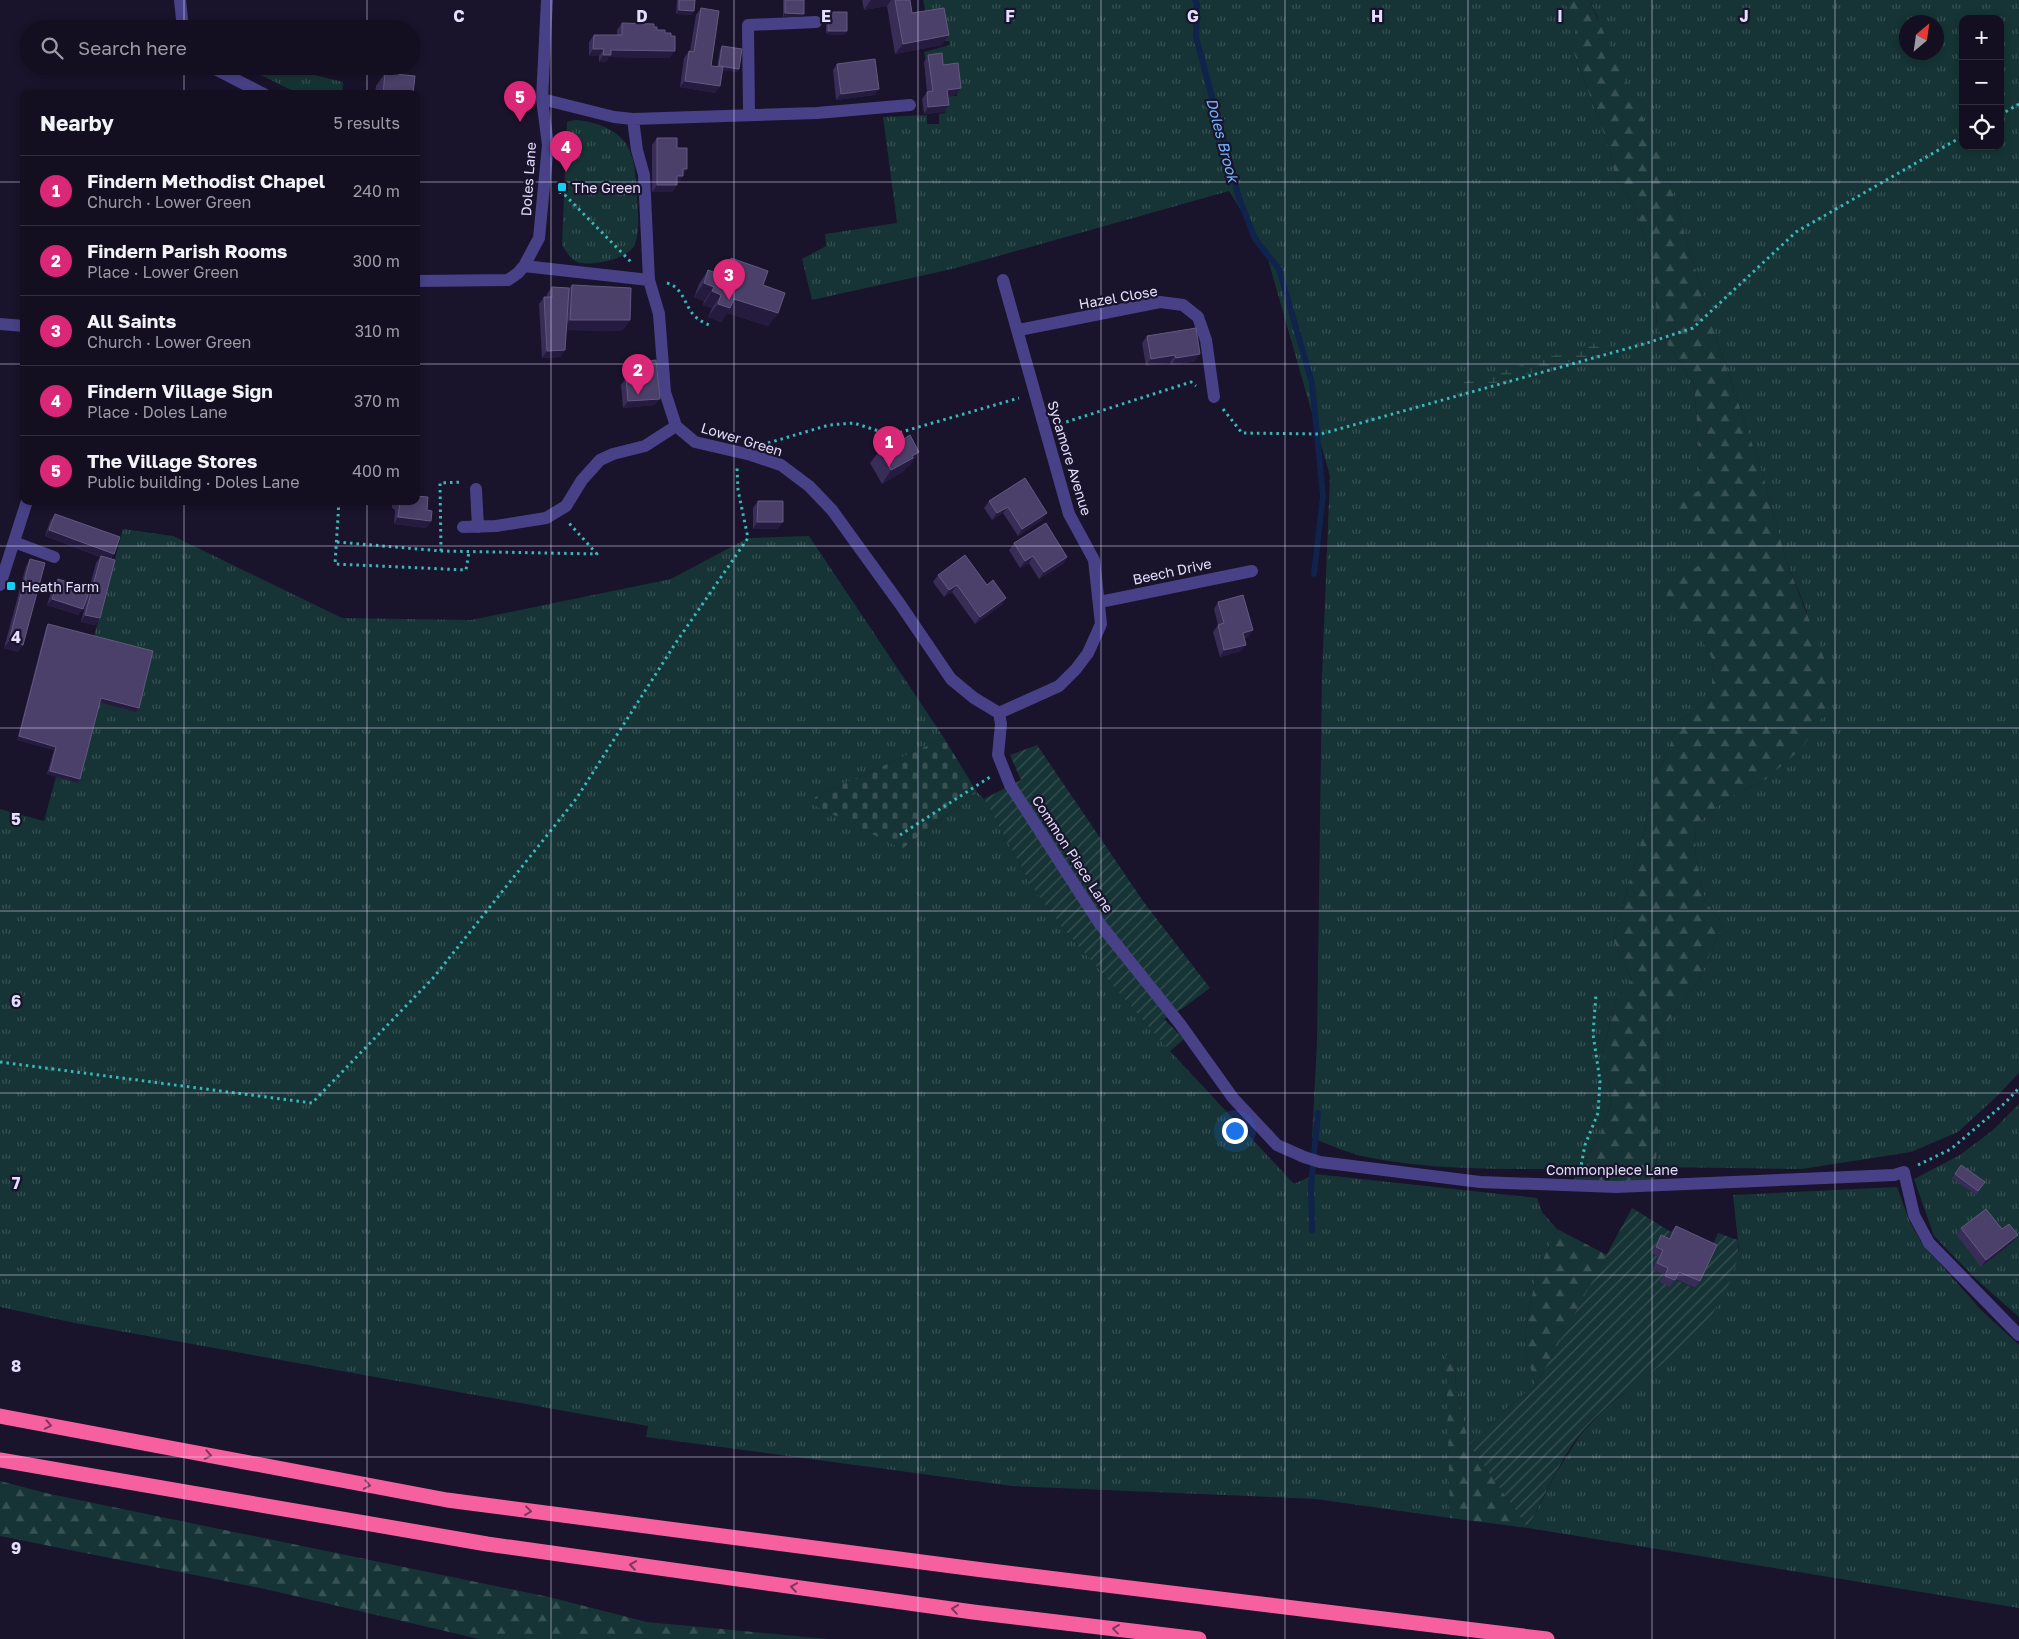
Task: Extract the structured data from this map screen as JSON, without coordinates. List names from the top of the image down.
{
  "streets": {
    "street": [
      "Doles Lane",
      "Hazel Close",
      "Lower Green",
      "Sycamore Avenue",
      "Beech Drive",
      "Common Piece Lane",
      "Commonpiece Lane"
    ]
  },
  "crossings": [
    ["Hazel Close", "Sycamore Avenue"],
    ["Lower Green", "Sycamore Avenue"],
    ["Lower Green", "Common Piece Lane"],
    ["Sycamore Avenue", "Beech Drive"],
    ["Sycamore Avenue", "Common Piece Lane"],
    ["Common Piece Lane", "Commonpiece Lane"]
  ],
  "water": ["Doles Brook"],
  "places": {
    "transit": ["The Green", "Heath Farm"]
  },
  "north": "top right",
  "page": {
    "map_buttons": ["+", "−"],
    "search": "Search here",
    "pins": [
      "5",
      "4",
      "3",
      "2",
      "1"
    ],
    "heading": ["Nearby", "5 results"],
    "list": [
      {
        "mark": "1",
        "name": "Findern Methodist Chapel",
        "note": "Church · Lower Green",
        "value": "240 m"
      },
      {
        "mark": "2",
        "name": "Findern Parish Rooms",
        "note": "Place · Lower Green",
        "value": "300 m"
      },
      {
        "mark": "3",
        "name": "All Saints",
        "note": "Church · Lower Green",
        "value": "310 m"
      },
      {
        "mark": "4",
        "name": "Findern Village Sign",
        "note": "Place · Doles Lane",
        "value": "370 m"
      },
      {
        "mark": "5",
        "name": "The Village Stores",
        "note": "Public building · Doles Lane",
        "value": "400 m"
      }
    ]
  },
  "grid": {
    "columns": [
      "C",
      "D",
      "E",
      "F",
      "G",
      "H",
      "I",
      "J"
    ],
    "rows": [
      "4",
      "5",
      "6",
      "7",
      "8",
      "9"
    ]
  }
}
